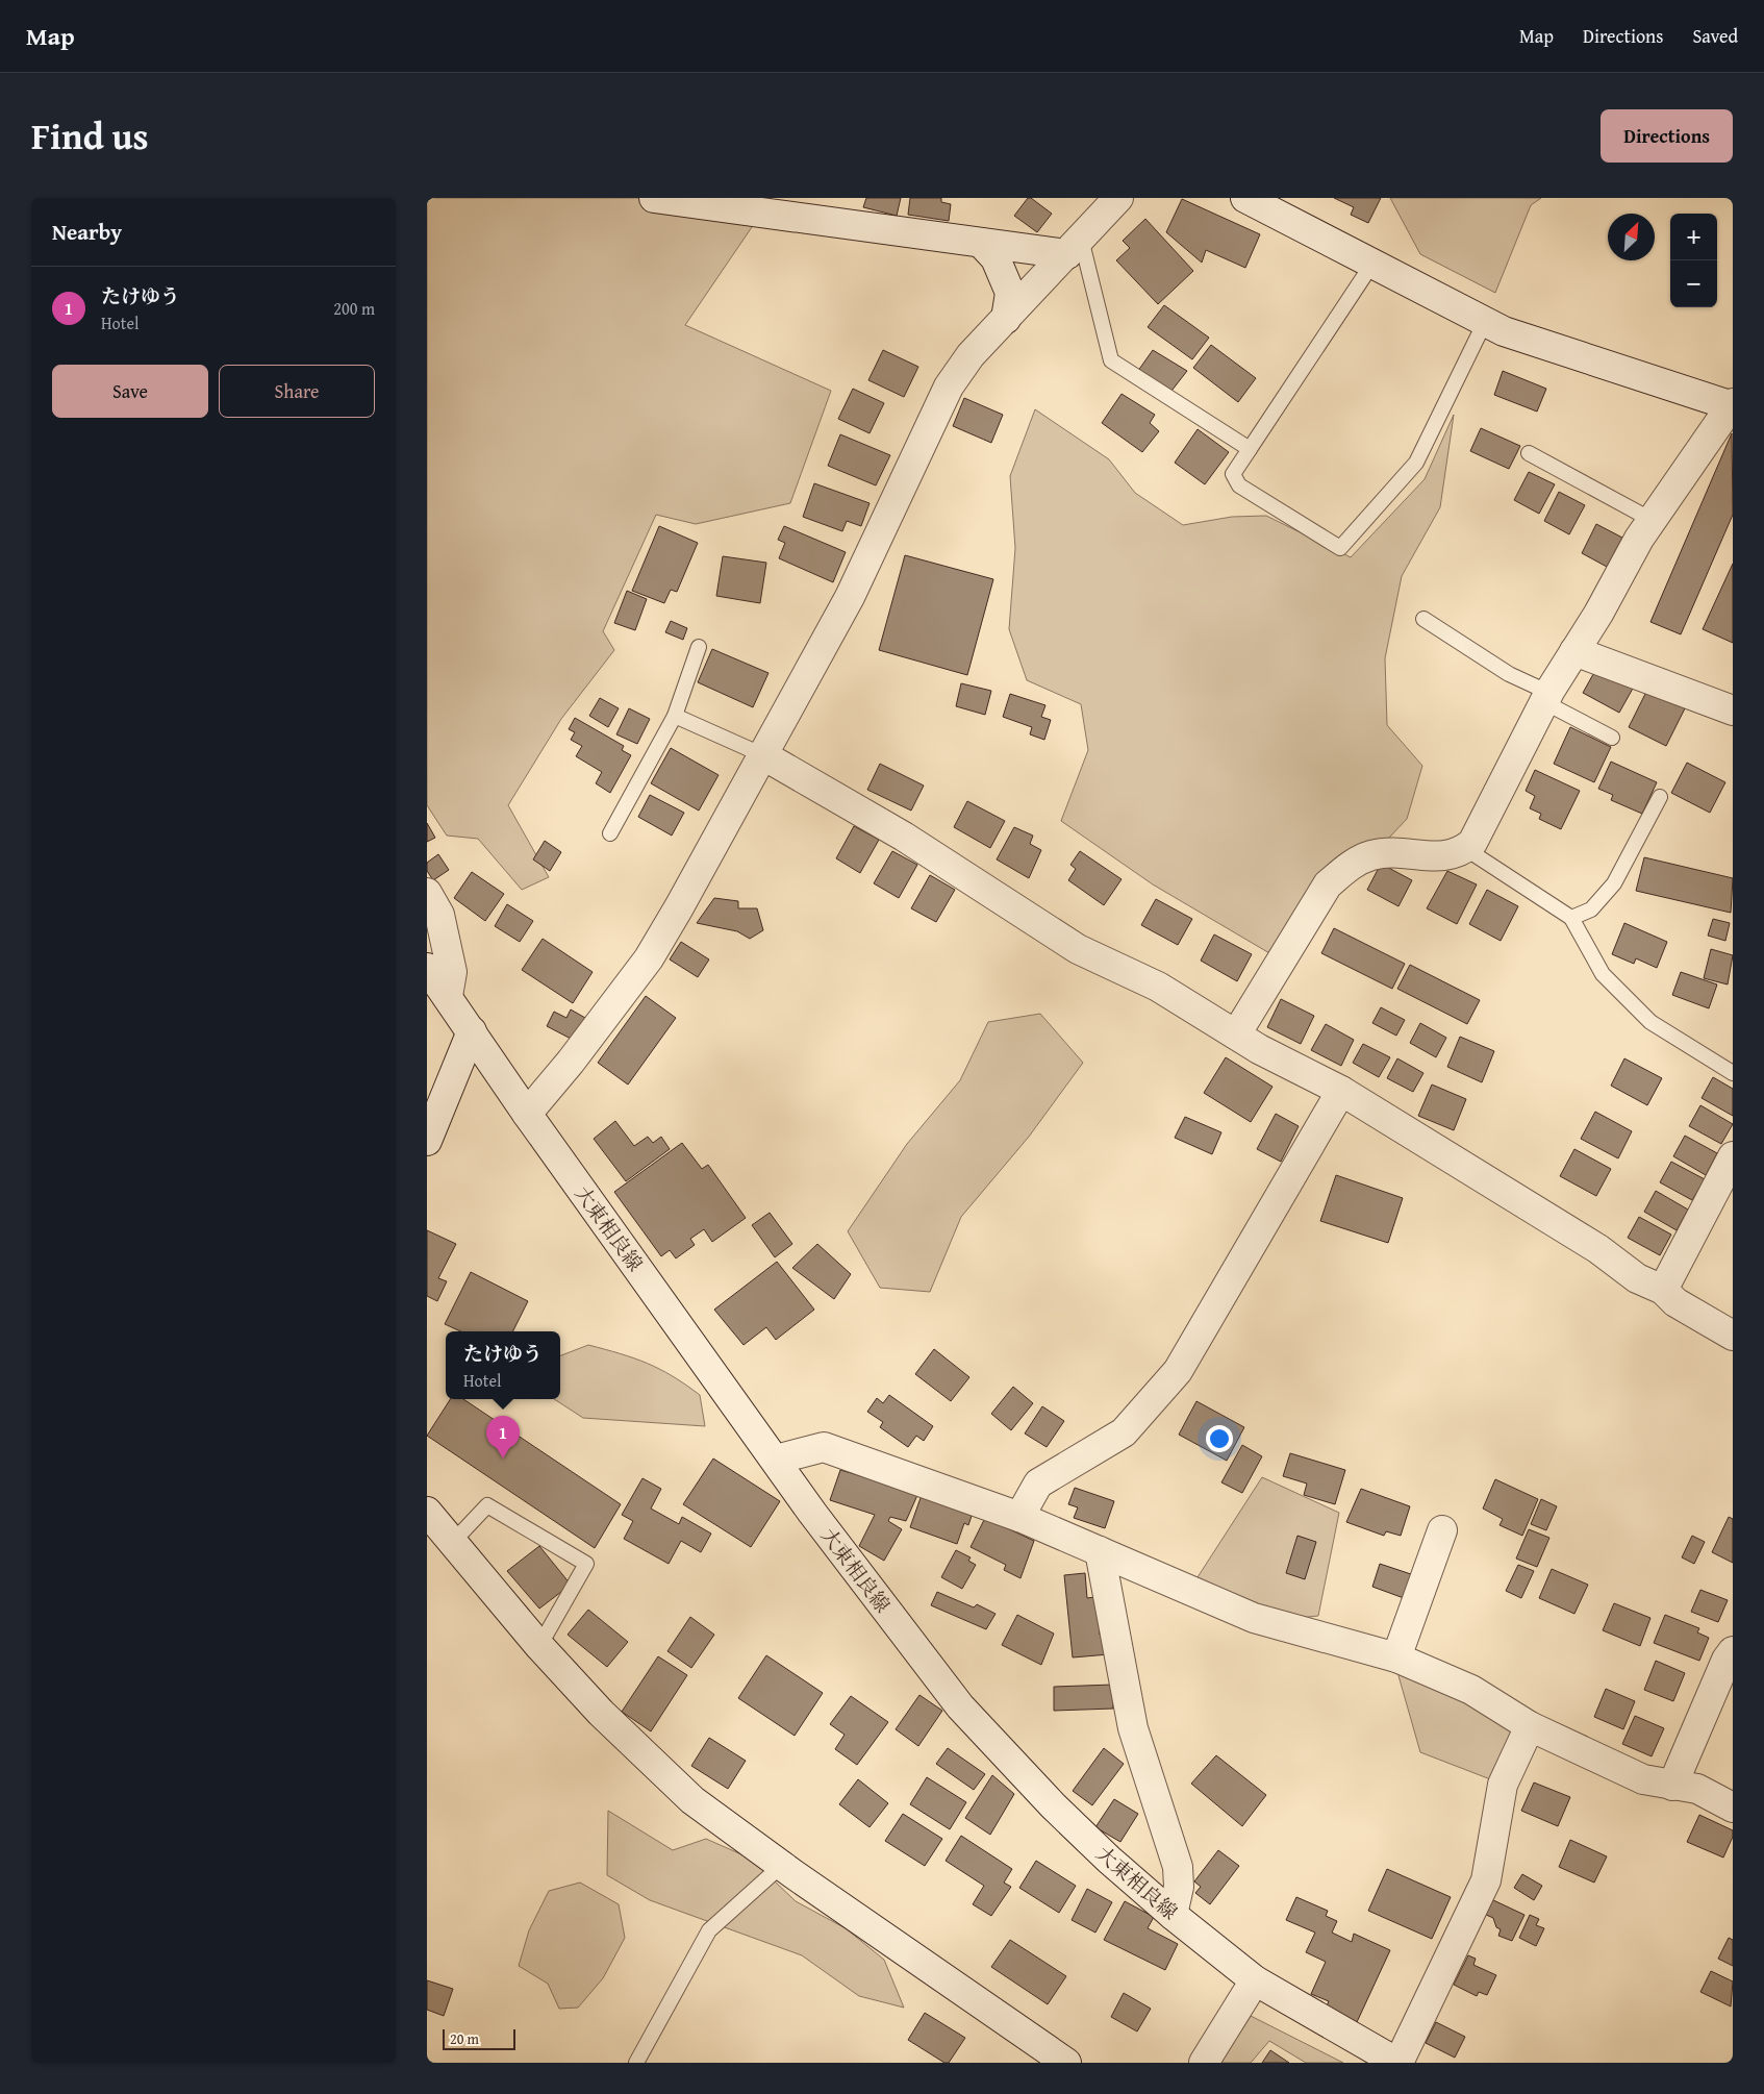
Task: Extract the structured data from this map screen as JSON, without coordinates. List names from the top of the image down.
{
  "streets": {
    "street": ["大東相良線"]
  },
  "scale_bar": "20 m",
  "north": "top right",
  "page": {
    "header": "Map",
    "nav": ["Map", "Directions", "Saved"],
    "title": "Find us",
    "buttons": [
      "Directions",
      ["Save", "Share"]
    ],
    "heading": "Nearby",
    "map_buttons": ["+", "−"],
    "list": [
      {
        "mark": "1",
        "name": "たけゆう",
        "note": "Hotel",
        "value": "200 m"
      }
    ],
    "popup": ["たけゆう", "Hotel"],
    "pins": "1",
    "scale": "20 m"
  }
}
